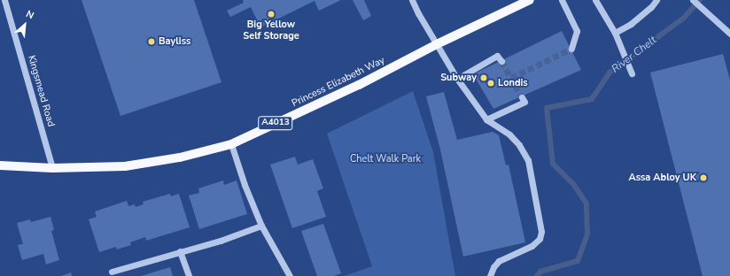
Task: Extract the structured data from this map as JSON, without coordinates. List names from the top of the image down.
{
  "streets": {
    "main road": ["Princess Elizabeth Way", "A4013"],
    "street": ["Kingsmead Road"]
  },
  "crossings": [
    ["Princess Elizabeth Way", "Kingsmead Road"]
  ],
  "water": ["River Chelt"],
  "parks": ["Chelt Walk Park"],
  "places": [
    "Big Yellow Self Storage",
    "Bayliss",
    "Subway",
    "Londis",
    "Assa Abloy UK"
  ],
  "north": "top right"
}
